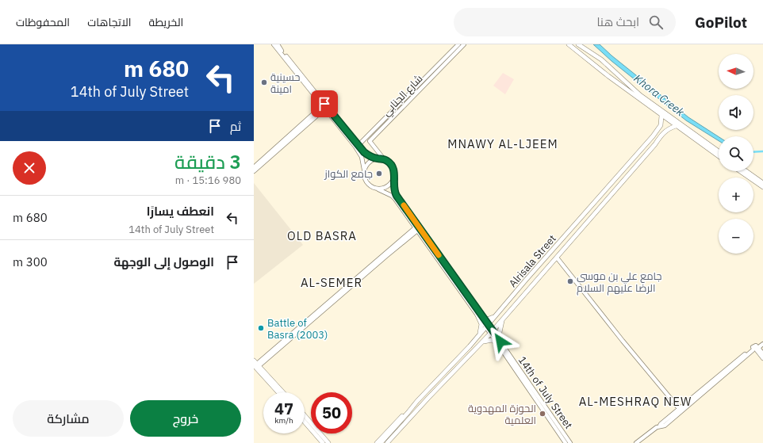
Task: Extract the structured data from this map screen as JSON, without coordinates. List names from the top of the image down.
{
  "streets": {
    "main road": ["شارع الجنابي", "Alrisala Street", "14th of July Street"]
  },
  "crossings": [
    ["شارع الجنابي", "14th of July Street"],
    ["Alrisala Street", "14th of July Street"]
  ],
  "districts": [
    "MNAWY AL-LJEEM",
    "OLD BASRA",
    "AL-SEMER",
    "AL-MESHRAQ NEW"
  ],
  "water": ["Khora Creek"],
  "places": [
    "حسينية امينة",
    "جامع الكواز",
    "جامع علي بن موسى الرضا عليهم السلام",
    "Battle of Basra (2003)",
    "الحوزة المهدوية العلمية"
  ],
  "north": "left",
  "page": {
    "header": "GoPilot",
    "search": "ابحث هنا",
    "nav": ["الخريطة", "الاتجاهات", "المحفوظات"],
    "turn": ["680 m", "14th of July Street"],
    "map_buttons": ["+", "−"],
    "then": "ثم",
    "heading": ["3 دقيقة", "980 m · 15:16"],
    "list": [
      {
        "name": "انعطف يسارًا",
        "note": "14th of July Street",
        "value": "680 m"
      },
      {
        "name": "الوصول إلى الوجهة",
        "value": "300 m"
      }
    ],
    "speed": "47 km/h",
    "limit": "50",
    "buttons": ["خروج", "مشاركة"]
  }
}
